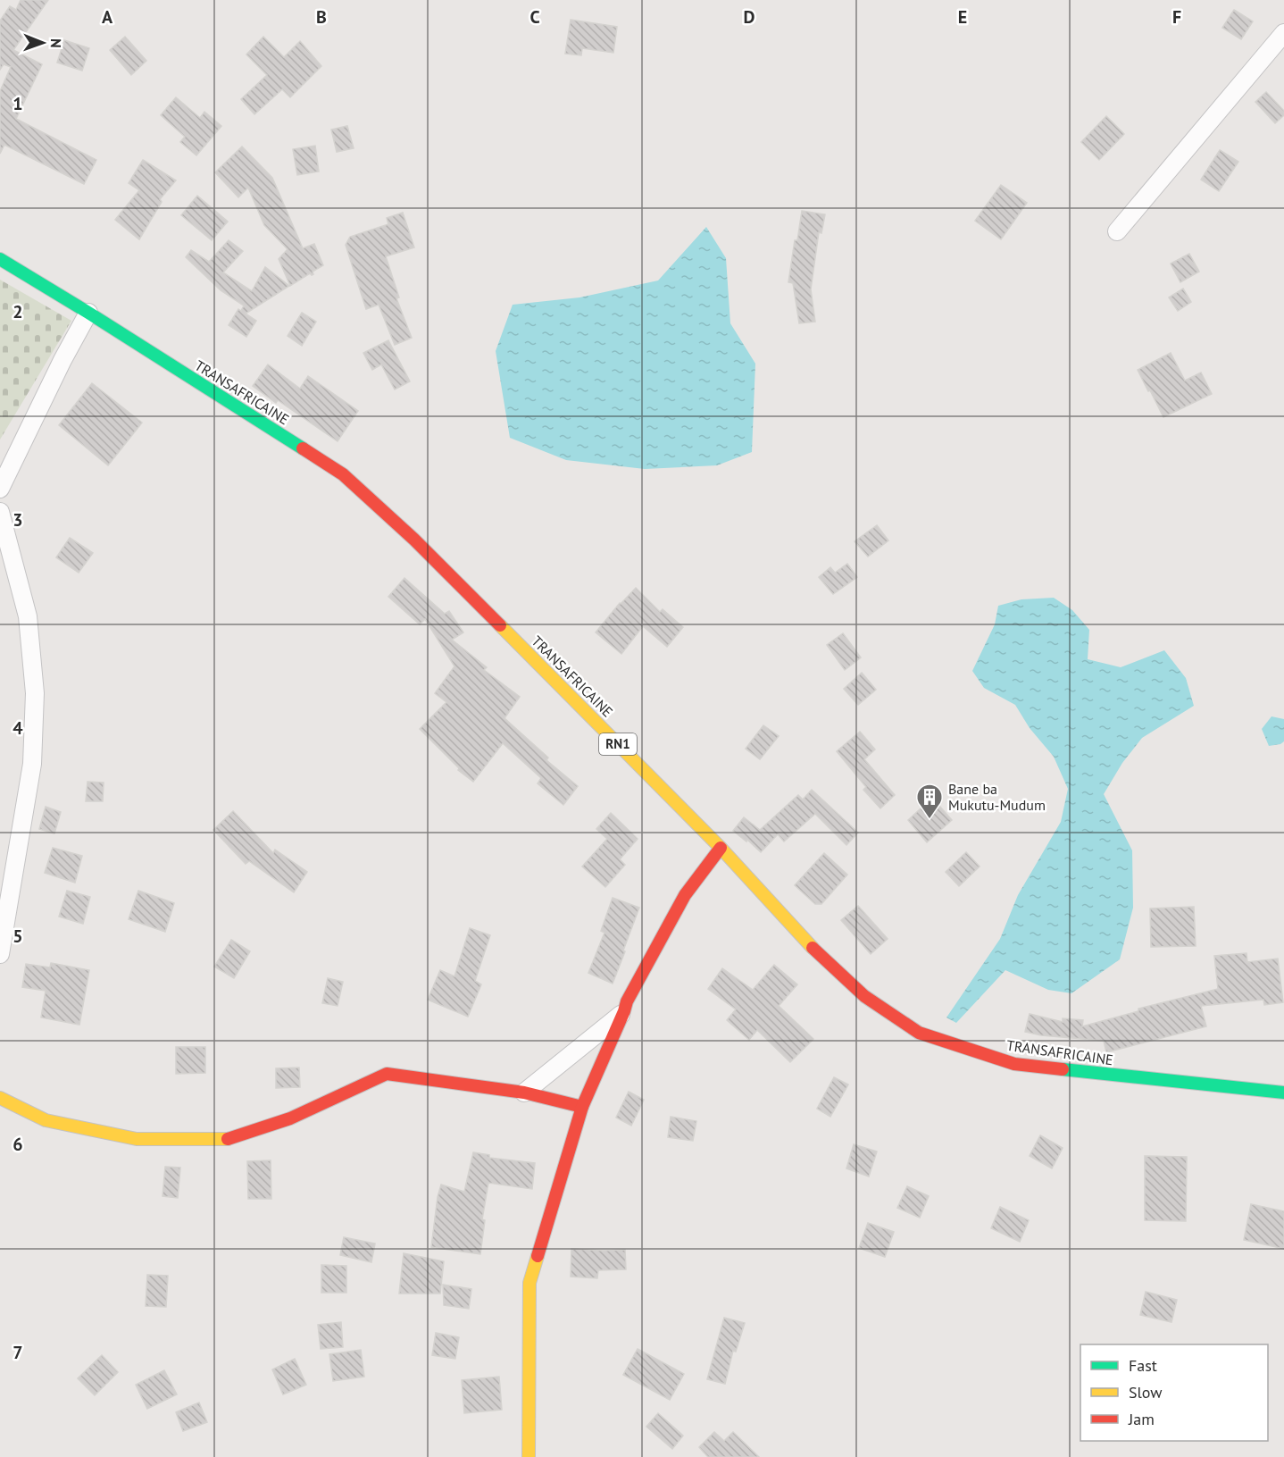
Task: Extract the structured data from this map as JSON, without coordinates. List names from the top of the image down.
{
  "streets": {
    "main road": ["TRANSAFRICAINE", "RN1"]
  },
  "places": {
    "building": ["Bane ba Mukutu-Mudum"]
  },
  "legend": ["Fast", "Slow", "Jam"],
  "north": "right",
  "grid": {
    "columns": [
      "A",
      "B",
      "C",
      "D",
      "E",
      "F"
    ],
    "rows": [
      "1",
      "2",
      "3",
      "4",
      "5",
      "6",
      "7"
    ]
  }
}
